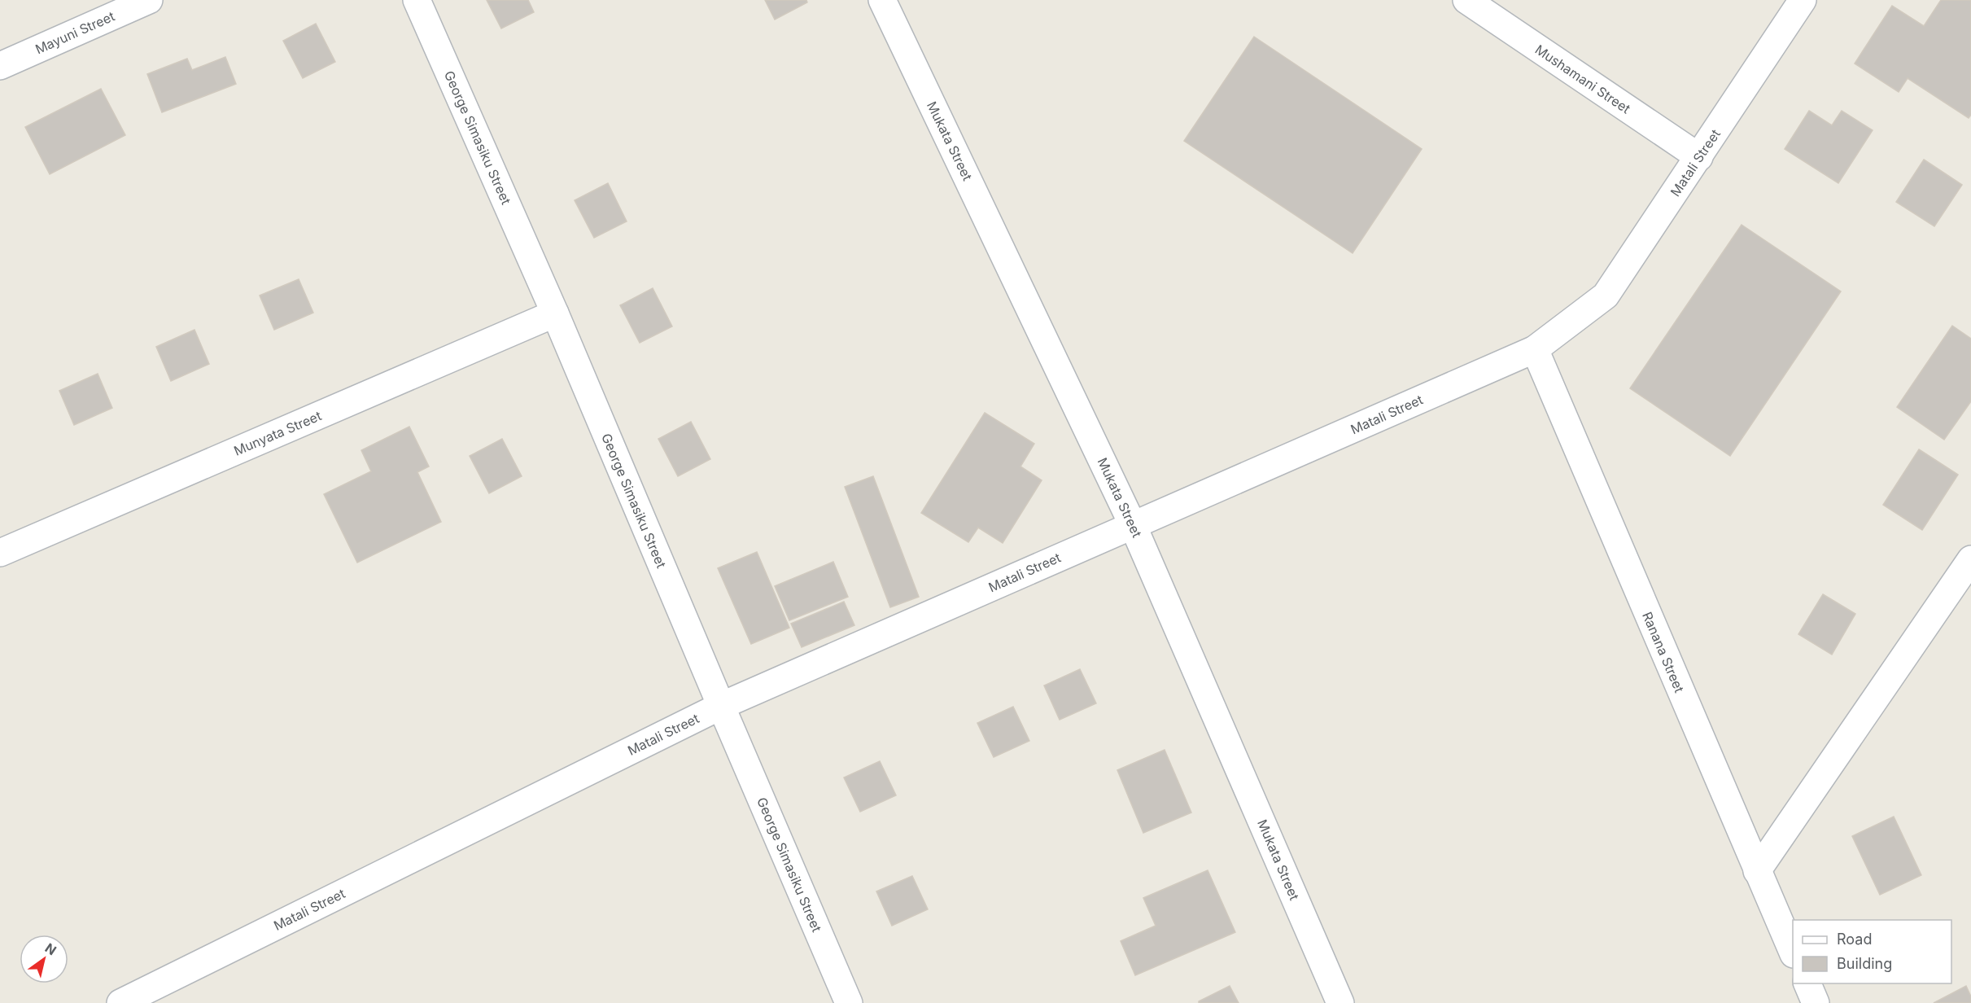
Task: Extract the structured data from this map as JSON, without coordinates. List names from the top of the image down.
{
  "streets": {
    "street": [
      "Mayuni Street",
      "Mushamani Street",
      "George Simasiku Street",
      "Mukata Street",
      "Matali Street",
      "Munyata Street",
      "Ranana Street"
    ]
  },
  "crossings": [
    ["Mushamani Street", "Matali Street"],
    ["George Simasiku Street", "Matali Street"],
    ["George Simasiku Street", "Munyata Street"],
    ["Mukata Street", "Matali Street"],
    ["Matali Street", "Ranana Street"]
  ],
  "legend": ["Road", "Building"],
  "north": "top right"
}
